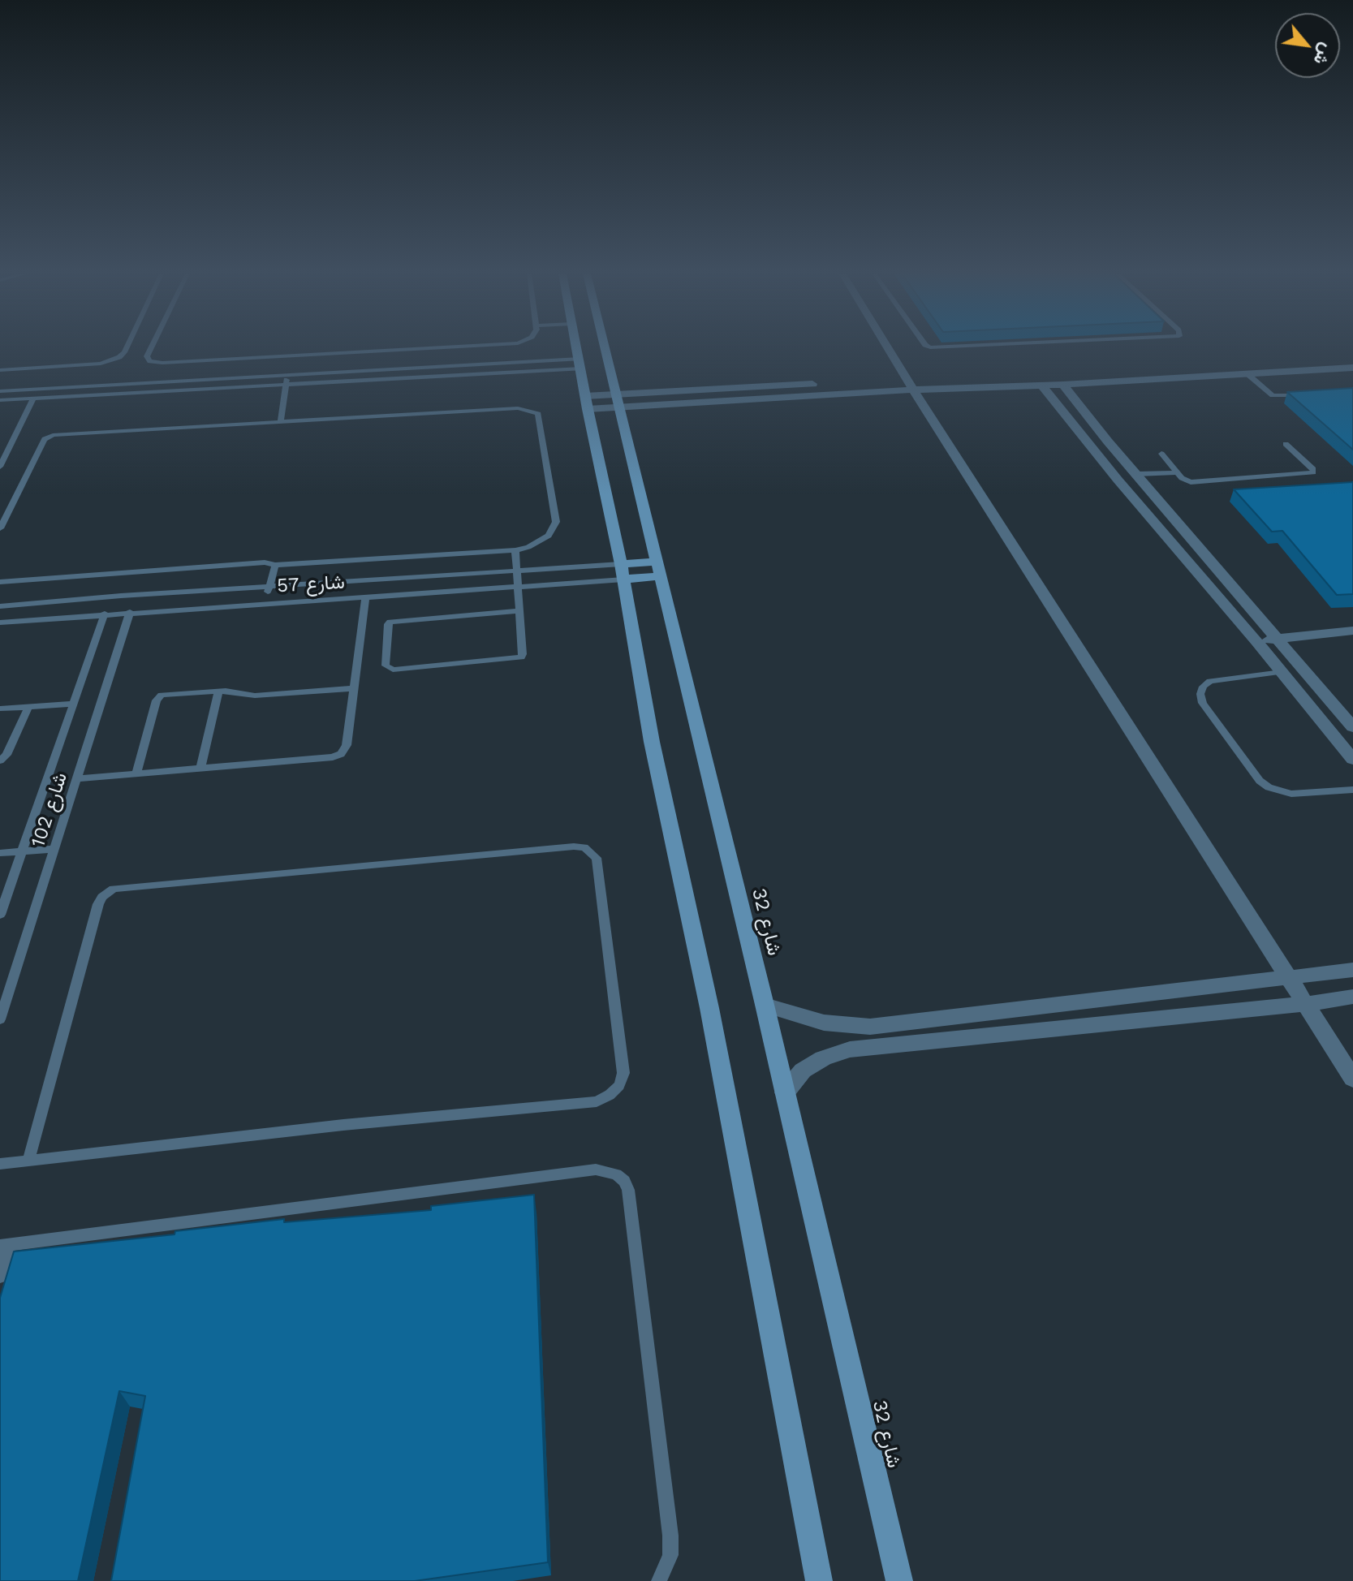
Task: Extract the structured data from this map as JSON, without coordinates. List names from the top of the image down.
{
  "streets": {
    "main road": ["شارع 32"],
    "lane": ["شارع 57", "شارع 102"]
  },
  "crossings": [
    ["شارع 57", "شارع 102"]
  ],
  "north": "bottom right"
}
